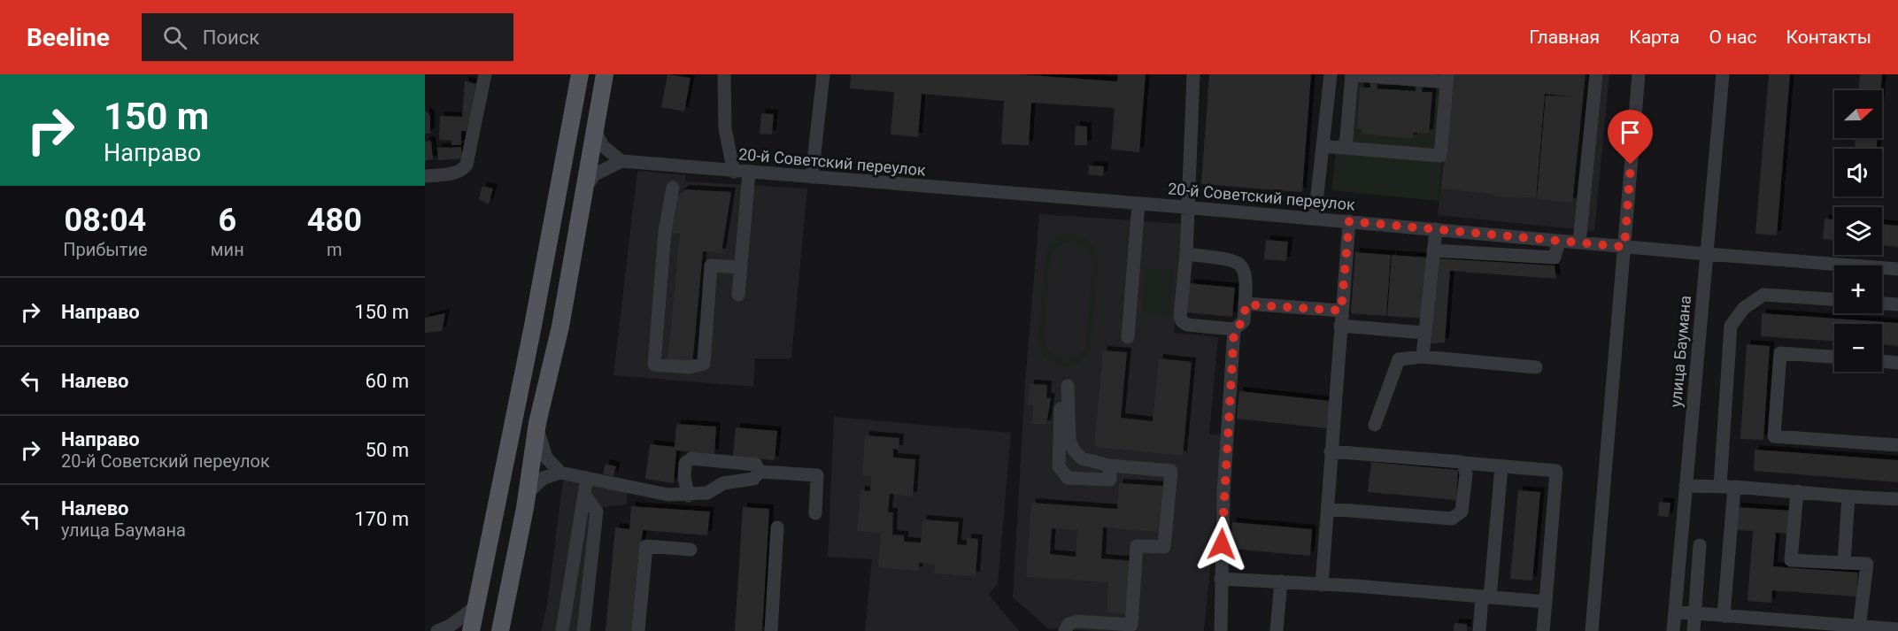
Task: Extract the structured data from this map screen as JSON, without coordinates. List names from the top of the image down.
{
  "streets": {
    "street": ["20-й Советский переулок", "улица Баумана"]
  },
  "crossings": [
    ["20-й Советский переулок", "улица Баумана"]
  ],
  "north": "right",
  "page": {
    "header": "Beeline",
    "search": "Поиск",
    "nav": [
      "Главная",
      "Карта",
      "О нас",
      "Контакты"
    ],
    "turn": ["150 m", "Направо"],
    "map_buttons": ["+", "−"],
    "eta": [
      "08:04",
      "Прибытие",
      "6",
      "мин",
      "480",
      "m"
    ],
    "list": [
      {
        "name": "Направо",
        "value": "150 m"
      },
      {
        "name": "Налево",
        "value": "60 m"
      },
      {
        "name": "Направо",
        "note": "20-й Советский переулок",
        "value": "50 m"
      },
      {
        "name": "Налево",
        "note": "улица Баумана",
        "value": "170 m"
      }
    ]
  }
}
